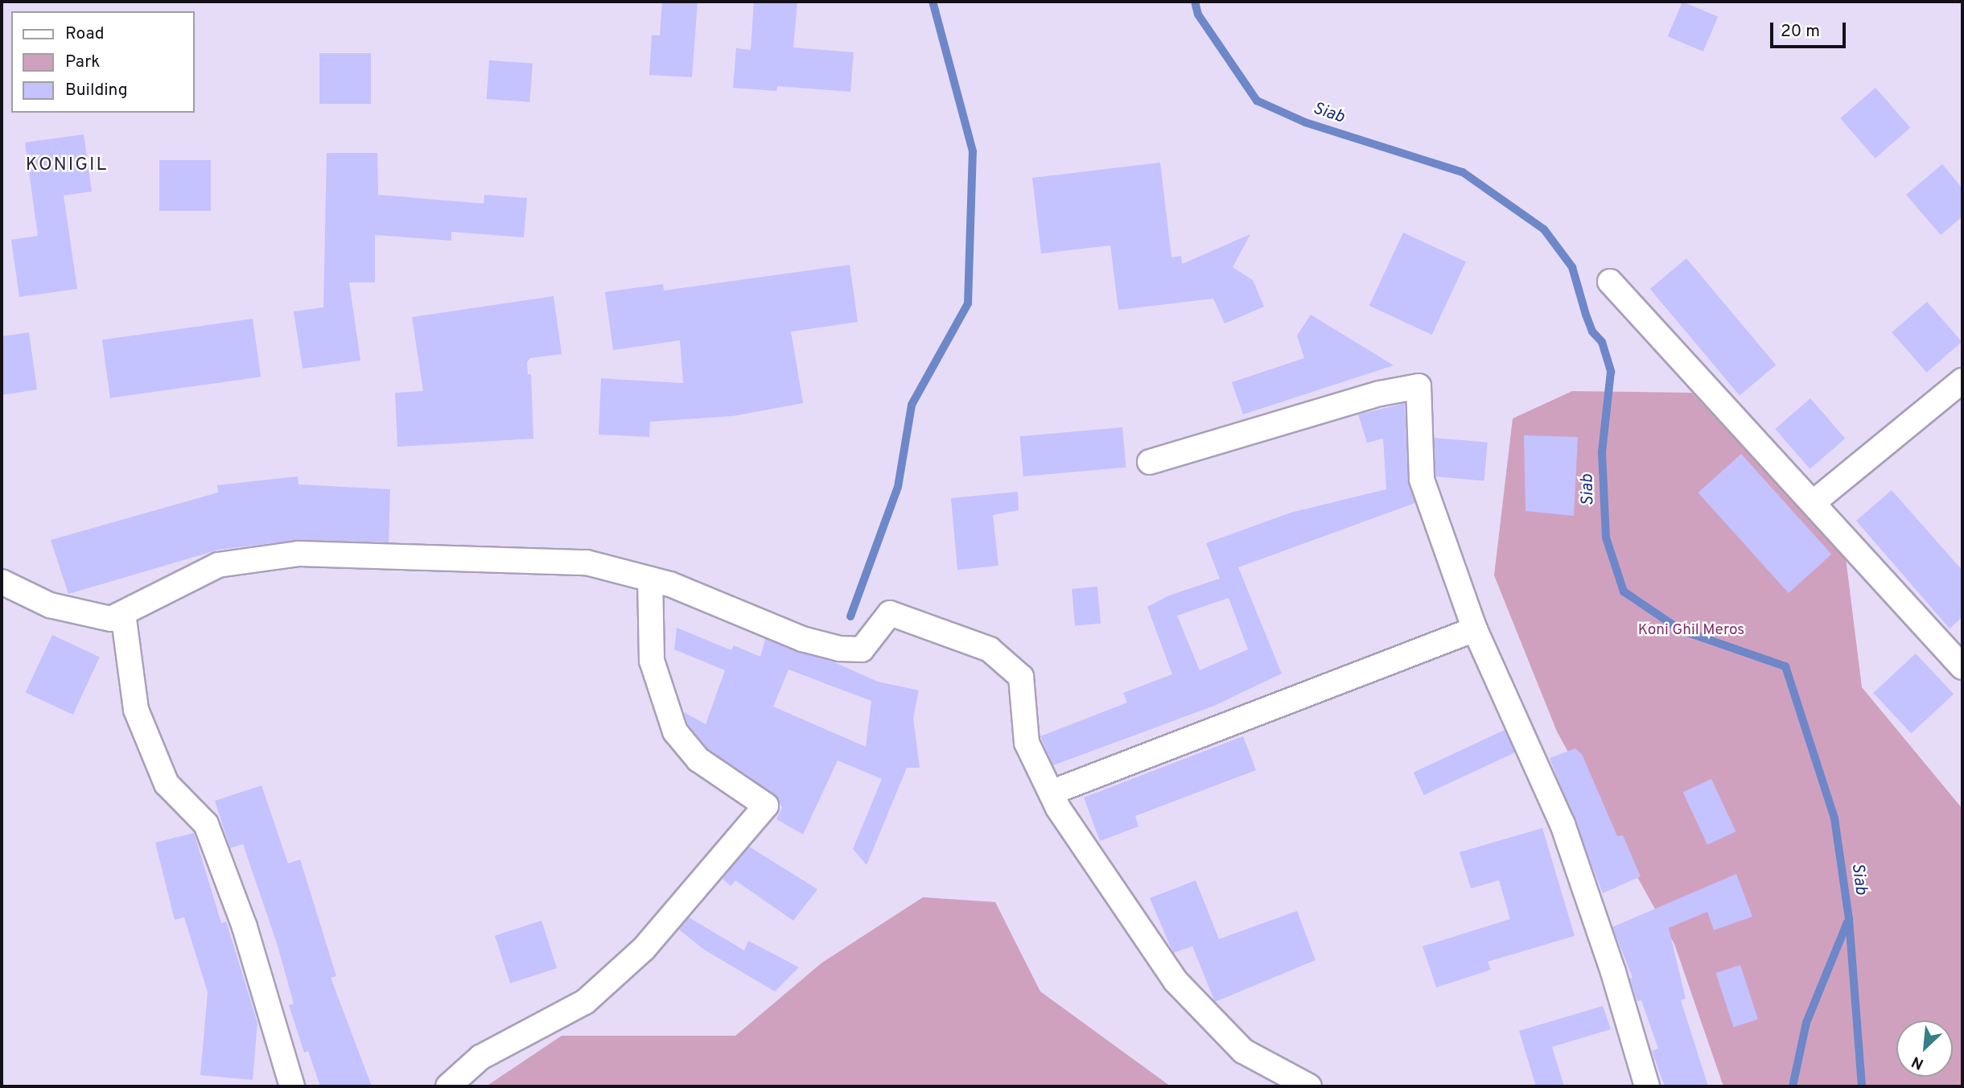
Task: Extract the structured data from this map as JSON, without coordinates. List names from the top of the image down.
{
  "districts": ["KONIGIL"],
  "water": ["Siab"],
  "parks": ["Koni Ghil Meros"],
  "legend": ["Road", "Park", "Building"],
  "scale_bar": "20 m",
  "north": "bottom left"
}
